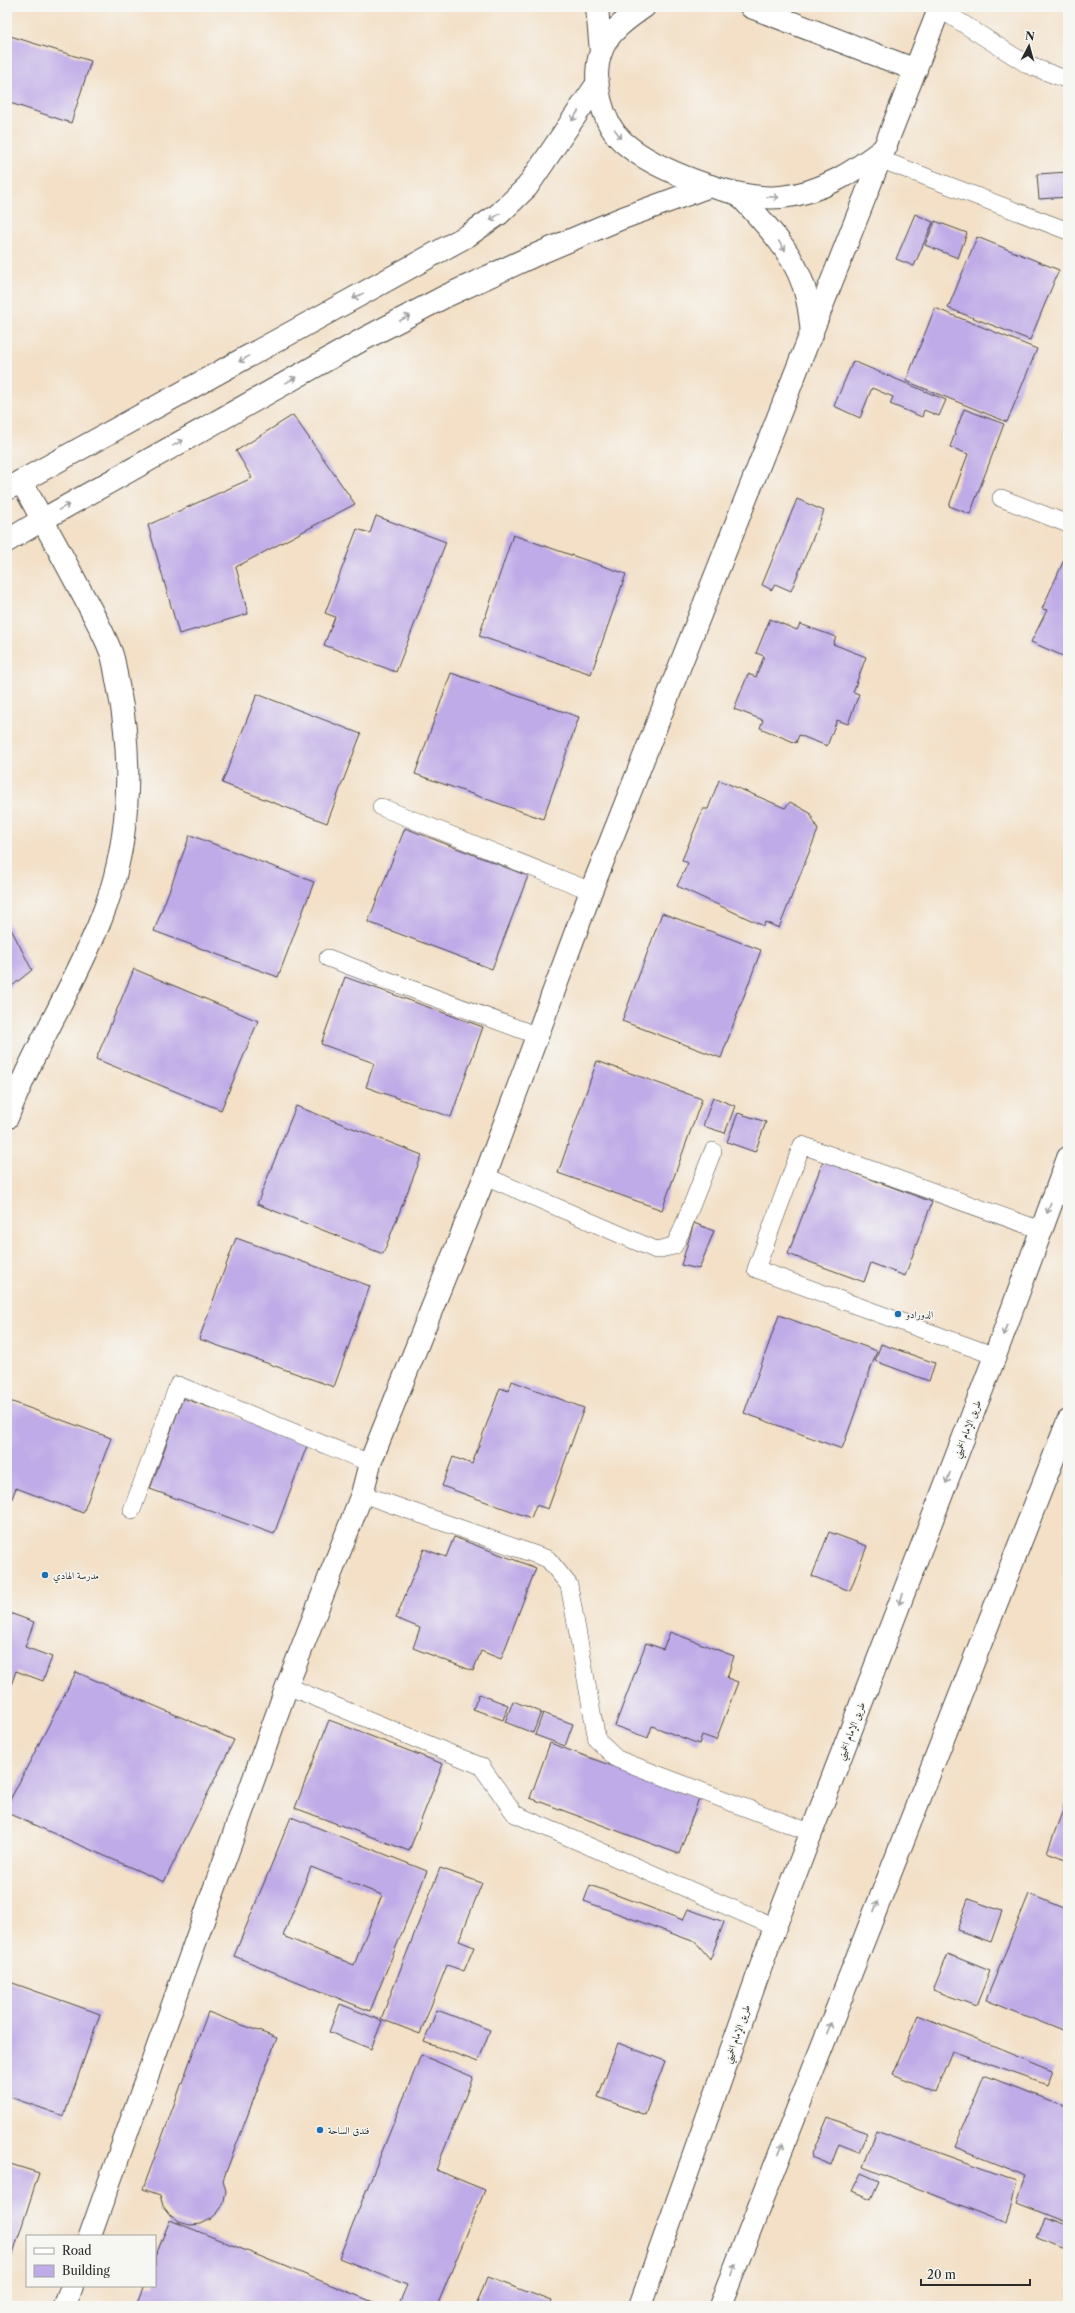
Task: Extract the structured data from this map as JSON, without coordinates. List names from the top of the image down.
{
  "streets": {
    "main road": ["طريق الإمام الخميني"]
  },
  "places": ["الدورادو", "مدرسة الهادي", "فندق الساحة"],
  "legend": ["Road", "Building"],
  "scale_bar": "20 m",
  "north": "top"
}
